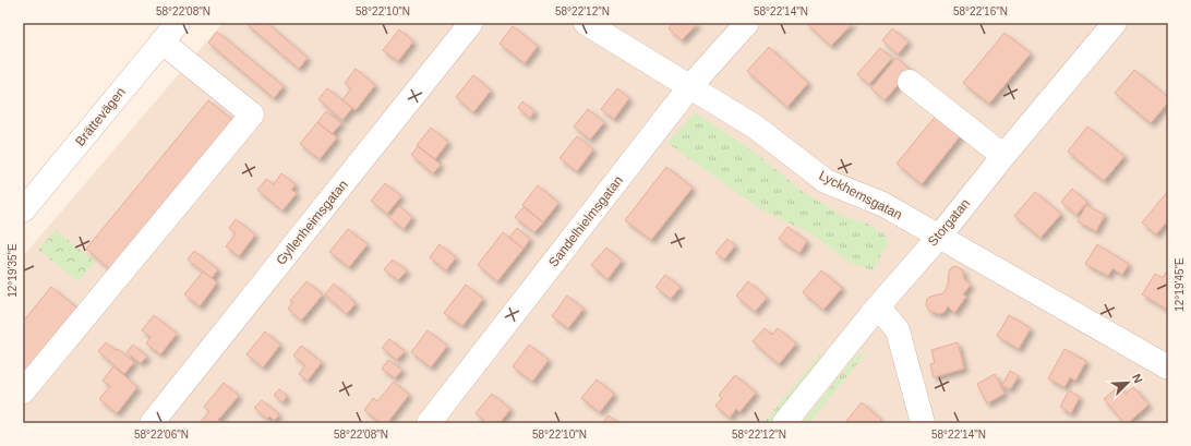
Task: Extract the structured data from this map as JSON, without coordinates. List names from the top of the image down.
{
  "streets": {
    "street": [
      "Brättevägen",
      "Lyckhemsgatan",
      "Sandelhielmsgatan",
      "Gyllenheimsgatan",
      "Storgatan"
    ]
  },
  "crossings": [
    ["Lyckhemsgatan", "Sandelhielmsgatan"],
    ["Lyckhemsgatan", "Storgatan"]
  ],
  "north": "top right",
  "coordinates": [
    "58°22'08\"N",
    "58°22'10\"N",
    "58°22'12\"N",
    "58°22'14\"N",
    "58°22'16\"N",
    "12°19'35\"E",
    "12°19'45\"E",
    "58°22'06\"N"
  ]
}
